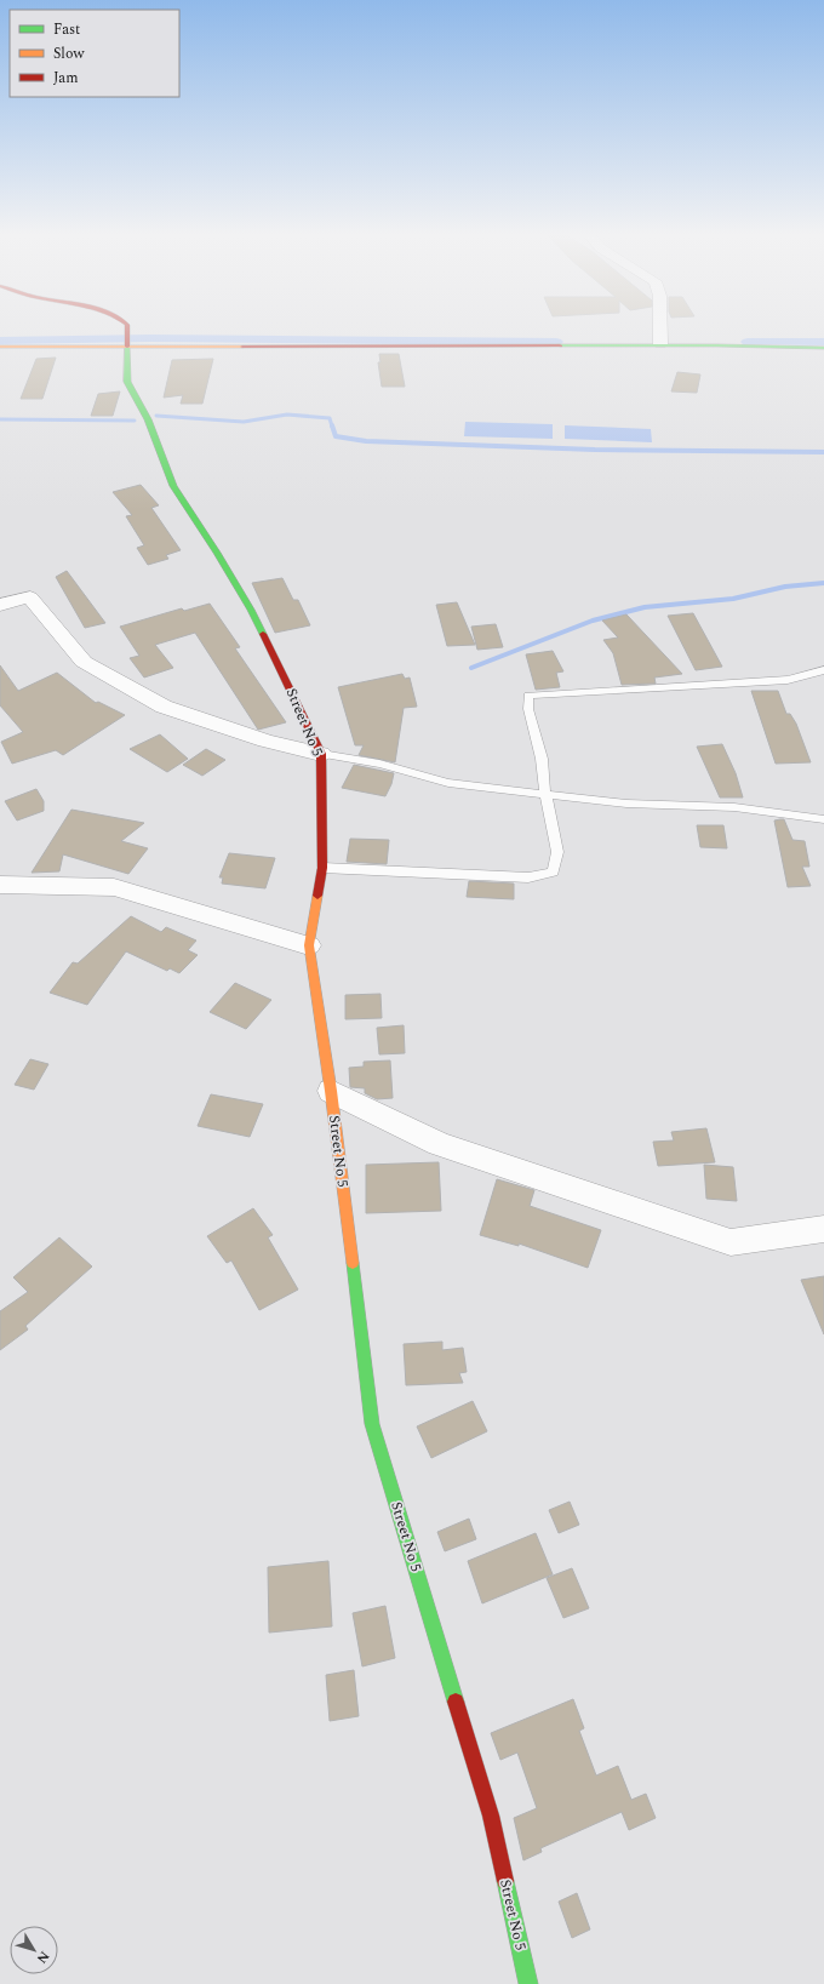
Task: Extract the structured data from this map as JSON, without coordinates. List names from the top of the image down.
{
  "streets": {
    "street": ["Street No 5"]
  },
  "legend": ["Fast", "Slow", "Jam"],
  "north": "bottom right"
}
